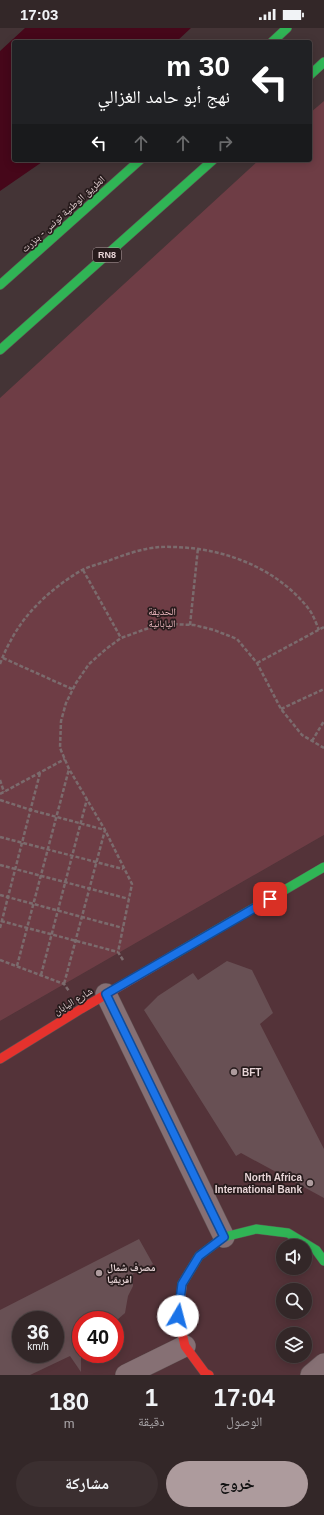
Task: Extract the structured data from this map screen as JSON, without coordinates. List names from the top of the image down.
{
  "streets": {
    "main road": ["الطريق الوطنية تونس - بنزرت", "RN8", "شارع اليابان"]
  },
  "parks": ["الحديقة اليابانية"],
  "places": ["BFT", "North Africa International Bank", "مصرف شمال افريقيا"],
  "page": {
    "status": "17:03",
    "turn": ["30 m", "نهج أبو حامد الغزالي"],
    "speed": "36 km/h",
    "limit": "40",
    "eta": [
      "17:04",
      "الوصول",
      "1",
      "دقيقة",
      "180",
      "m"
    ],
    "buttons": ["خروج", "مشاركة"]
  }
}
